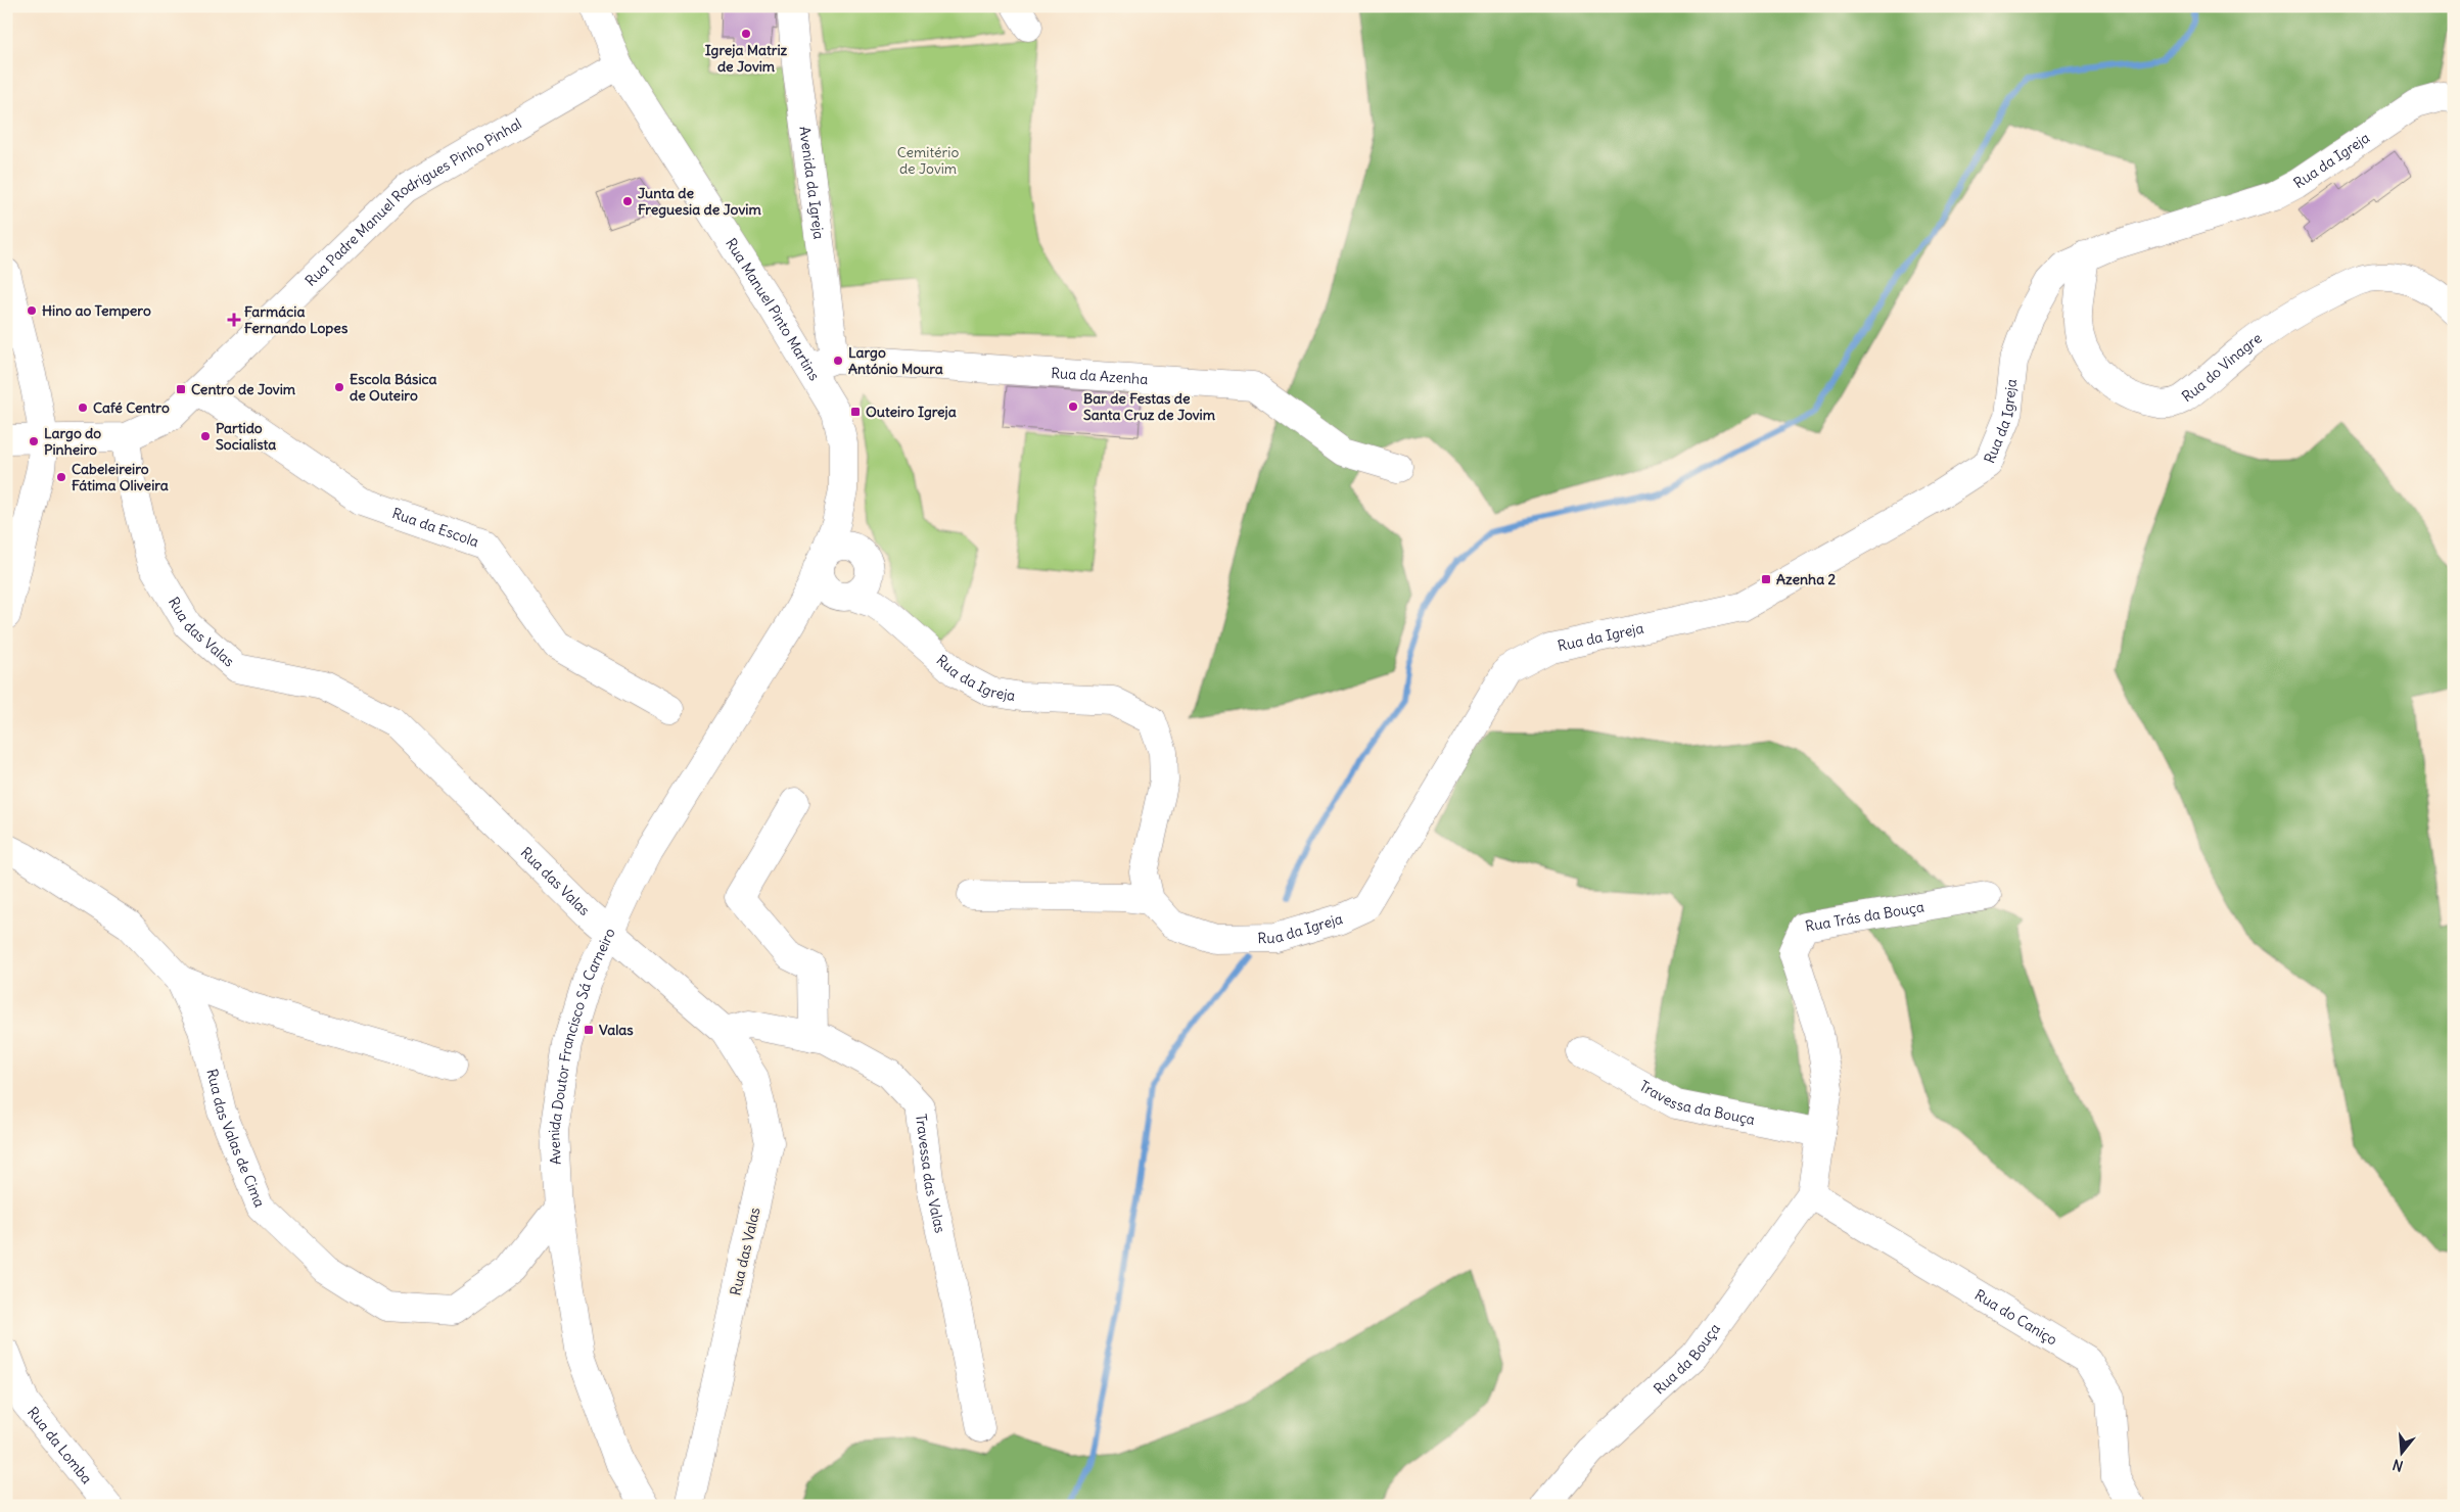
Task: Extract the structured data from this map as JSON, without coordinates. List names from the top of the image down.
{
  "streets": {
    "street": [
      "Rua da Igreja",
      "Avenida da Igreja",
      "Rua Padre Manuel Rodrigues Pinho Pinhal",
      "Rua Manuel Pinto Martins",
      "Rua do Vinagre",
      "Rua da Azenha",
      "Rua da Escola",
      "Rua das Valas",
      "Rua Trás da Bouça",
      "Avenida Doutor Francisco Sá Carneiro",
      "Travessa da Bouça",
      "Rua das Valas de Cima",
      "Travessa das Valas",
      "Rua do Caniço",
      "Rua da Bouça",
      "Rua da Lomba"
    ]
  },
  "crossings": [
    ["Rua da Igreja", "Rua Manuel Pinto Martins"],
    ["Rua da Igreja", "Rua do Vinagre"],
    ["Rua da Igreja", "Avenida Doutor Francisco Sá Carneiro"],
    ["Avenida da Igreja", "Rua Manuel Pinto Martins"],
    ["Avenida da Igreja", "Rua da Azenha"],
    ["Rua Padre Manuel Rodrigues Pinho Pinhal", "Rua Manuel Pinto Martins"],
    ["Rua Padre Manuel Rodrigues Pinho Pinhal", "Rua da Escola"],
    ["Rua Padre Manuel Rodrigues Pinho Pinhal", "Rua das Valas"],
    ["Rua Manuel Pinto Martins", "Rua da Azenha"],
    ["Rua Manuel Pinto Martins", "Avenida Doutor Francisco Sá Carneiro"],
    ["Rua das Valas", "Avenida Doutor Francisco Sá Carneiro"],
    ["Rua das Valas", "Travessa das Valas"],
    ["Rua Trás da Bouça", "Travessa da Bouça"],
    ["Rua Trás da Bouça", "Rua do Caniço"],
    ["Rua Trás da Bouça", "Rua da Bouça"],
    ["Avenida Doutor Francisco Sá Carneiro", "Rua das Valas de Cima"],
    ["Rua do Caniço", "Rua da Bouça"]
  ],
  "parks": ["Cemitério de Jovim"],
  "places": {
    "other": [
      "Igreja Matriz de Jovim",
      "Junta de Freguesia de Jovim",
      "Hino ao Tempero",
      "Largo António Moura",
      "Escola Básica de Outeiro",
      "Bar de Festas de Santa Cruz de Jovim",
      "Café Centro",
      "Partido Socialista",
      "Largo do Pinheiro",
      "Cabeleireiro Fátima Oliveira"
    ],
    "health": ["Farmácia Fernando Lopes"],
    "transit": [
      "Centro de Jovim",
      "Outeiro Igreja",
      "Azenha 2",
      "Valas"
    ]
  },
  "north": "bottom"
}
